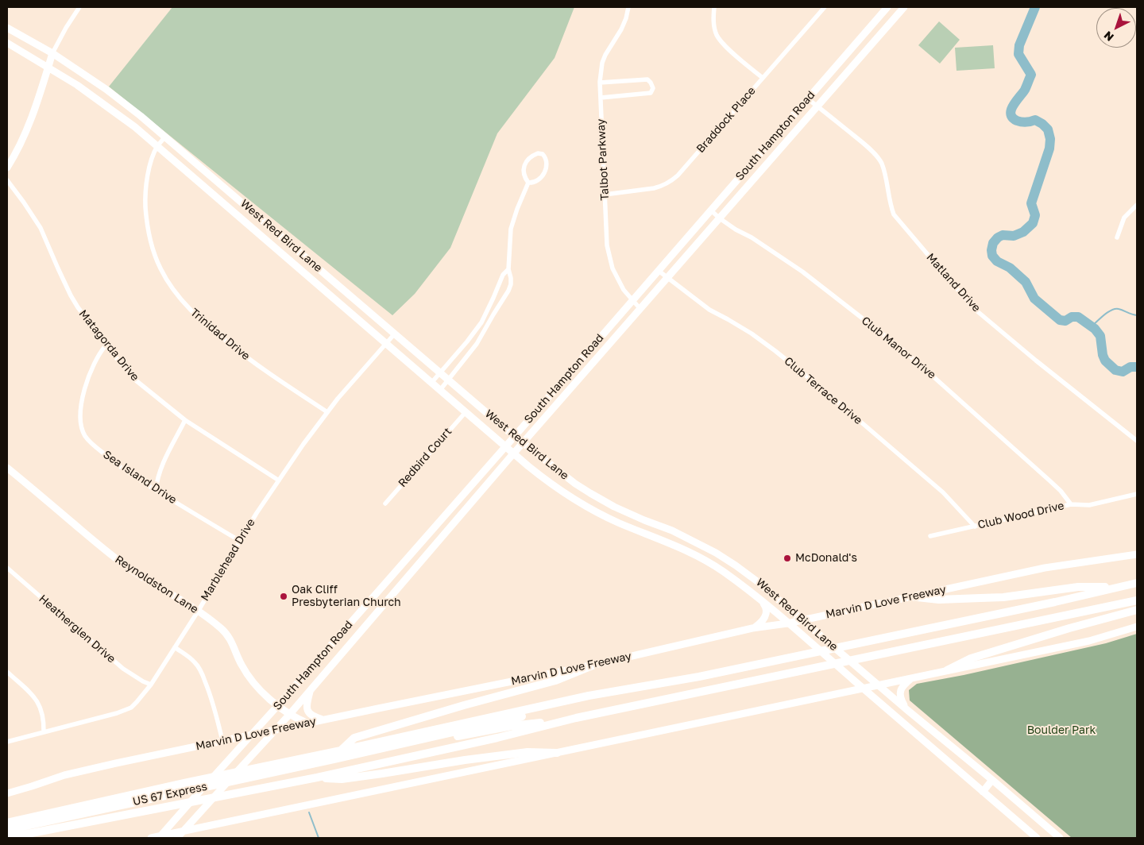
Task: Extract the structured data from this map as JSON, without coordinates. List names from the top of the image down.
{
  "streets": {
    "highway": ["US 67 Express"],
    "main road": [
      "South Hampton Road",
      "West Red Bird Lane",
      "Reynoldston Lane",
      "Marvin D Love Freeway"
    ],
    "street": [
      "Braddock Place",
      "Talbot Parkway",
      "Matland Drive",
      "Trinidad Drive",
      "Matagorda Drive",
      "Club Manor Drive",
      "Club Terrace Drive",
      "Redbird Court",
      "Sea Island Drive",
      "Club Wood Drive",
      "Marblehead Drive",
      "Heatherglen Drive"
    ]
  },
  "crossings": [
    ["Braddock Place", "Talbot Parkway"],
    ["South Hampton Road", "Talbot Parkway"],
    ["South Hampton Road", "West Red Bird Lane"],
    ["South Hampton Road", "Matland Drive"],
    ["South Hampton Road", "Club Manor Drive"],
    ["South Hampton Road", "Club Terrace Drive"],
    ["South Hampton Road", "Reynoldston Lane"],
    ["South Hampton Road", "Marvin D Love Freeway"],
    ["West Red Bird Lane", "Trinidad Drive"],
    ["West Red Bird Lane", "Redbird Court"],
    ["West Red Bird Lane", "Marblehead Drive"],
    ["West Red Bird Lane", "Marvin D Love Freeway"],
    ["Trinidad Drive", "Marblehead Drive"],
    ["Matagorda Drive", "Sea Island Drive"],
    ["Matagorda Drive", "Marblehead Drive"],
    ["Club Manor Drive", "Club Wood Drive"],
    ["Club Terrace Drive", "Club Wood Drive"],
    ["Sea Island Drive", "Marblehead Drive"],
    ["Marblehead Drive", "Reynoldston Lane"],
    ["Marblehead Drive", "Heatherglen Drive"],
    ["Reynoldston Lane", "Marvin D Love Freeway"]
  ],
  "parks": ["Boulder Park"],
  "places": ["McDonald's", "Oak Cliff Presbyterian Church"],
  "north": "bottom left"
}
